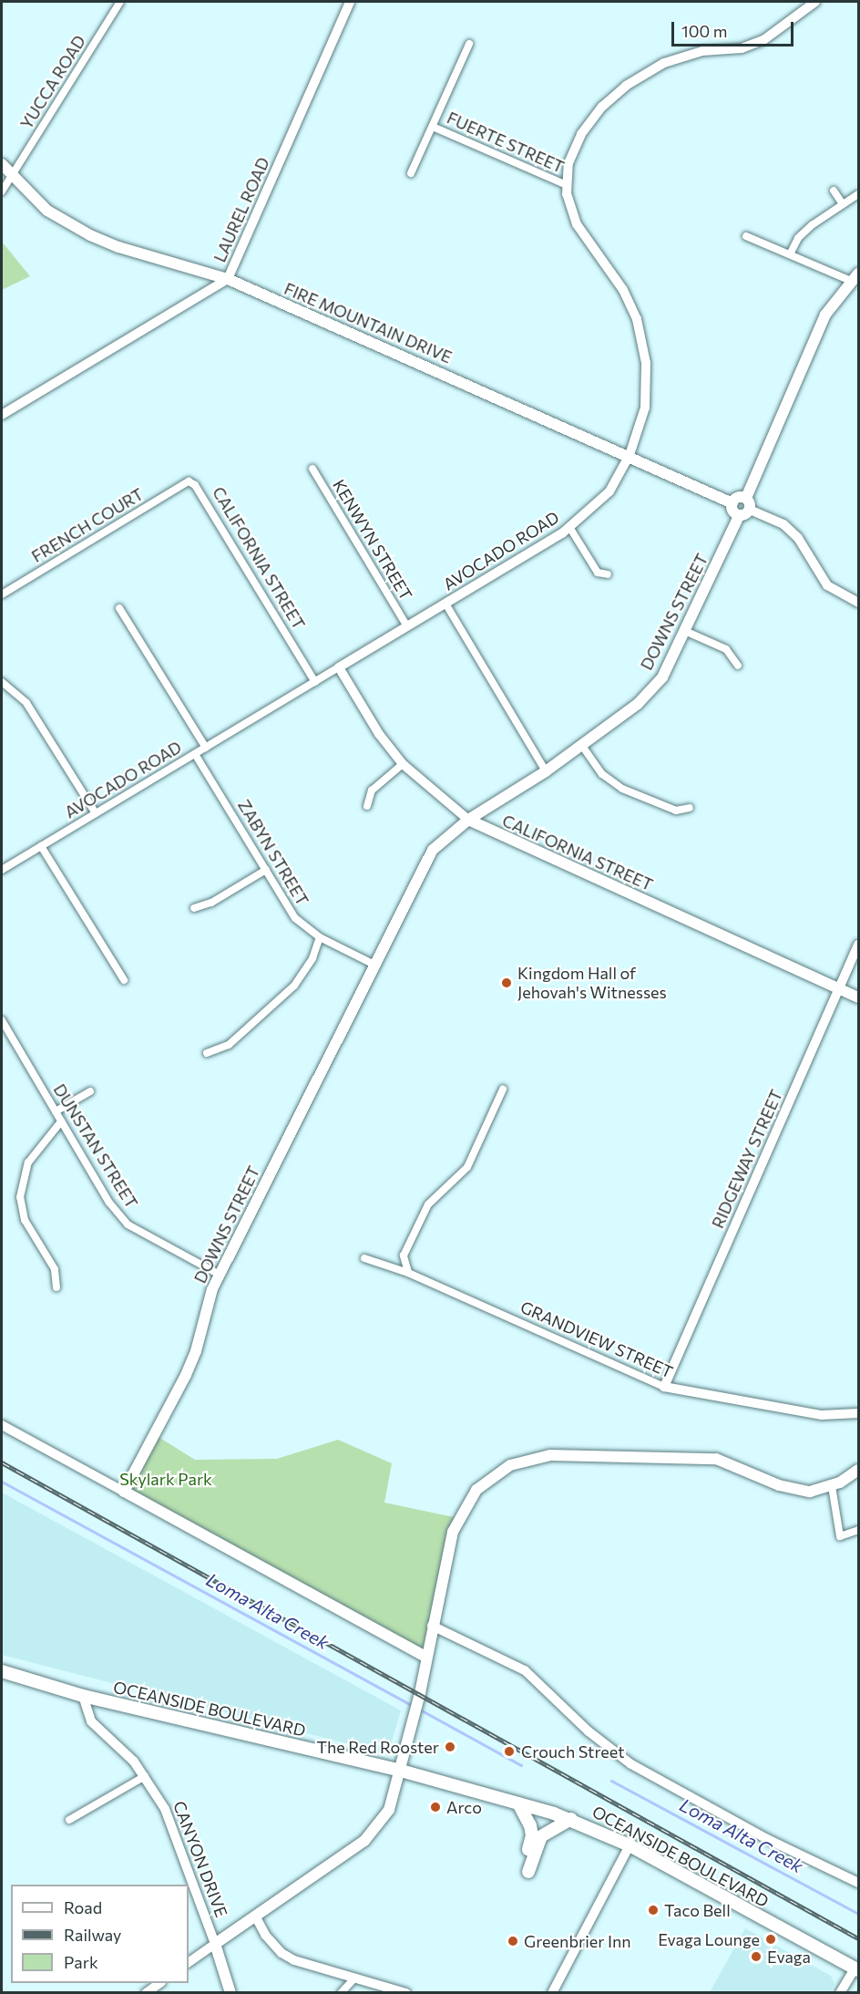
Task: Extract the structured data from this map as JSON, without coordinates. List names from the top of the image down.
{
  "streets": {
    "main road": [
      "FIRE MOUNTAIN DRIVE",
      "CALIFORNIA STREET",
      "DOWNS STREET",
      "OCEANSIDE BOULEVARD",
      "CANYON DRIVE"
    ],
    "street": [
      "YUCCA ROAD",
      "FUERTE STREET",
      "LAUREL ROAD",
      "FRENCH COURT",
      "KENWYN STREET",
      "AVOCADO ROAD",
      "ZABYN STREET",
      "DUNSTAN STREET",
      "RIDGEWAY STREET",
      "GRANDVIEW STREET"
    ]
  },
  "crossings": [
    ["YUCCA ROAD", "FIRE MOUNTAIN DRIVE"],
    ["FUERTE STREET", "AVOCADO ROAD"],
    ["LAUREL ROAD", "FIRE MOUNTAIN DRIVE"],
    ["FIRE MOUNTAIN DRIVE", "AVOCADO ROAD"],
    ["FIRE MOUNTAIN DRIVE", "DOWNS STREET"],
    ["FRENCH COURT", "CALIFORNIA STREET"],
    ["KENWYN STREET", "AVOCADO ROAD"],
    ["AVOCADO ROAD", "CALIFORNIA STREET"],
    ["AVOCADO ROAD", "ZABYN STREET"],
    ["CALIFORNIA STREET", "DOWNS STREET"],
    ["CALIFORNIA STREET", "RIDGEWAY STREET"],
    ["DOWNS STREET", "ZABYN STREET"],
    ["DOWNS STREET", "DUNSTAN STREET"],
    ["RIDGEWAY STREET", "GRANDVIEW STREET"],
    ["OCEANSIDE BOULEVARD", "CANYON DRIVE"]
  ],
  "water": ["Loma Alta Creek"],
  "parks": ["Skylark Park"],
  "places": [
    "Kingdom Hall of Jehovah's Witnesses",
    "The Red Rooster",
    "Crouch Street",
    "Arco",
    "Taco Bell",
    "Evaga Lounge",
    "Greenbrier Inn",
    "Evaga"
  ],
  "legend": ["Road", "Railway", "Park"],
  "scale_bar": "100 m"
}
